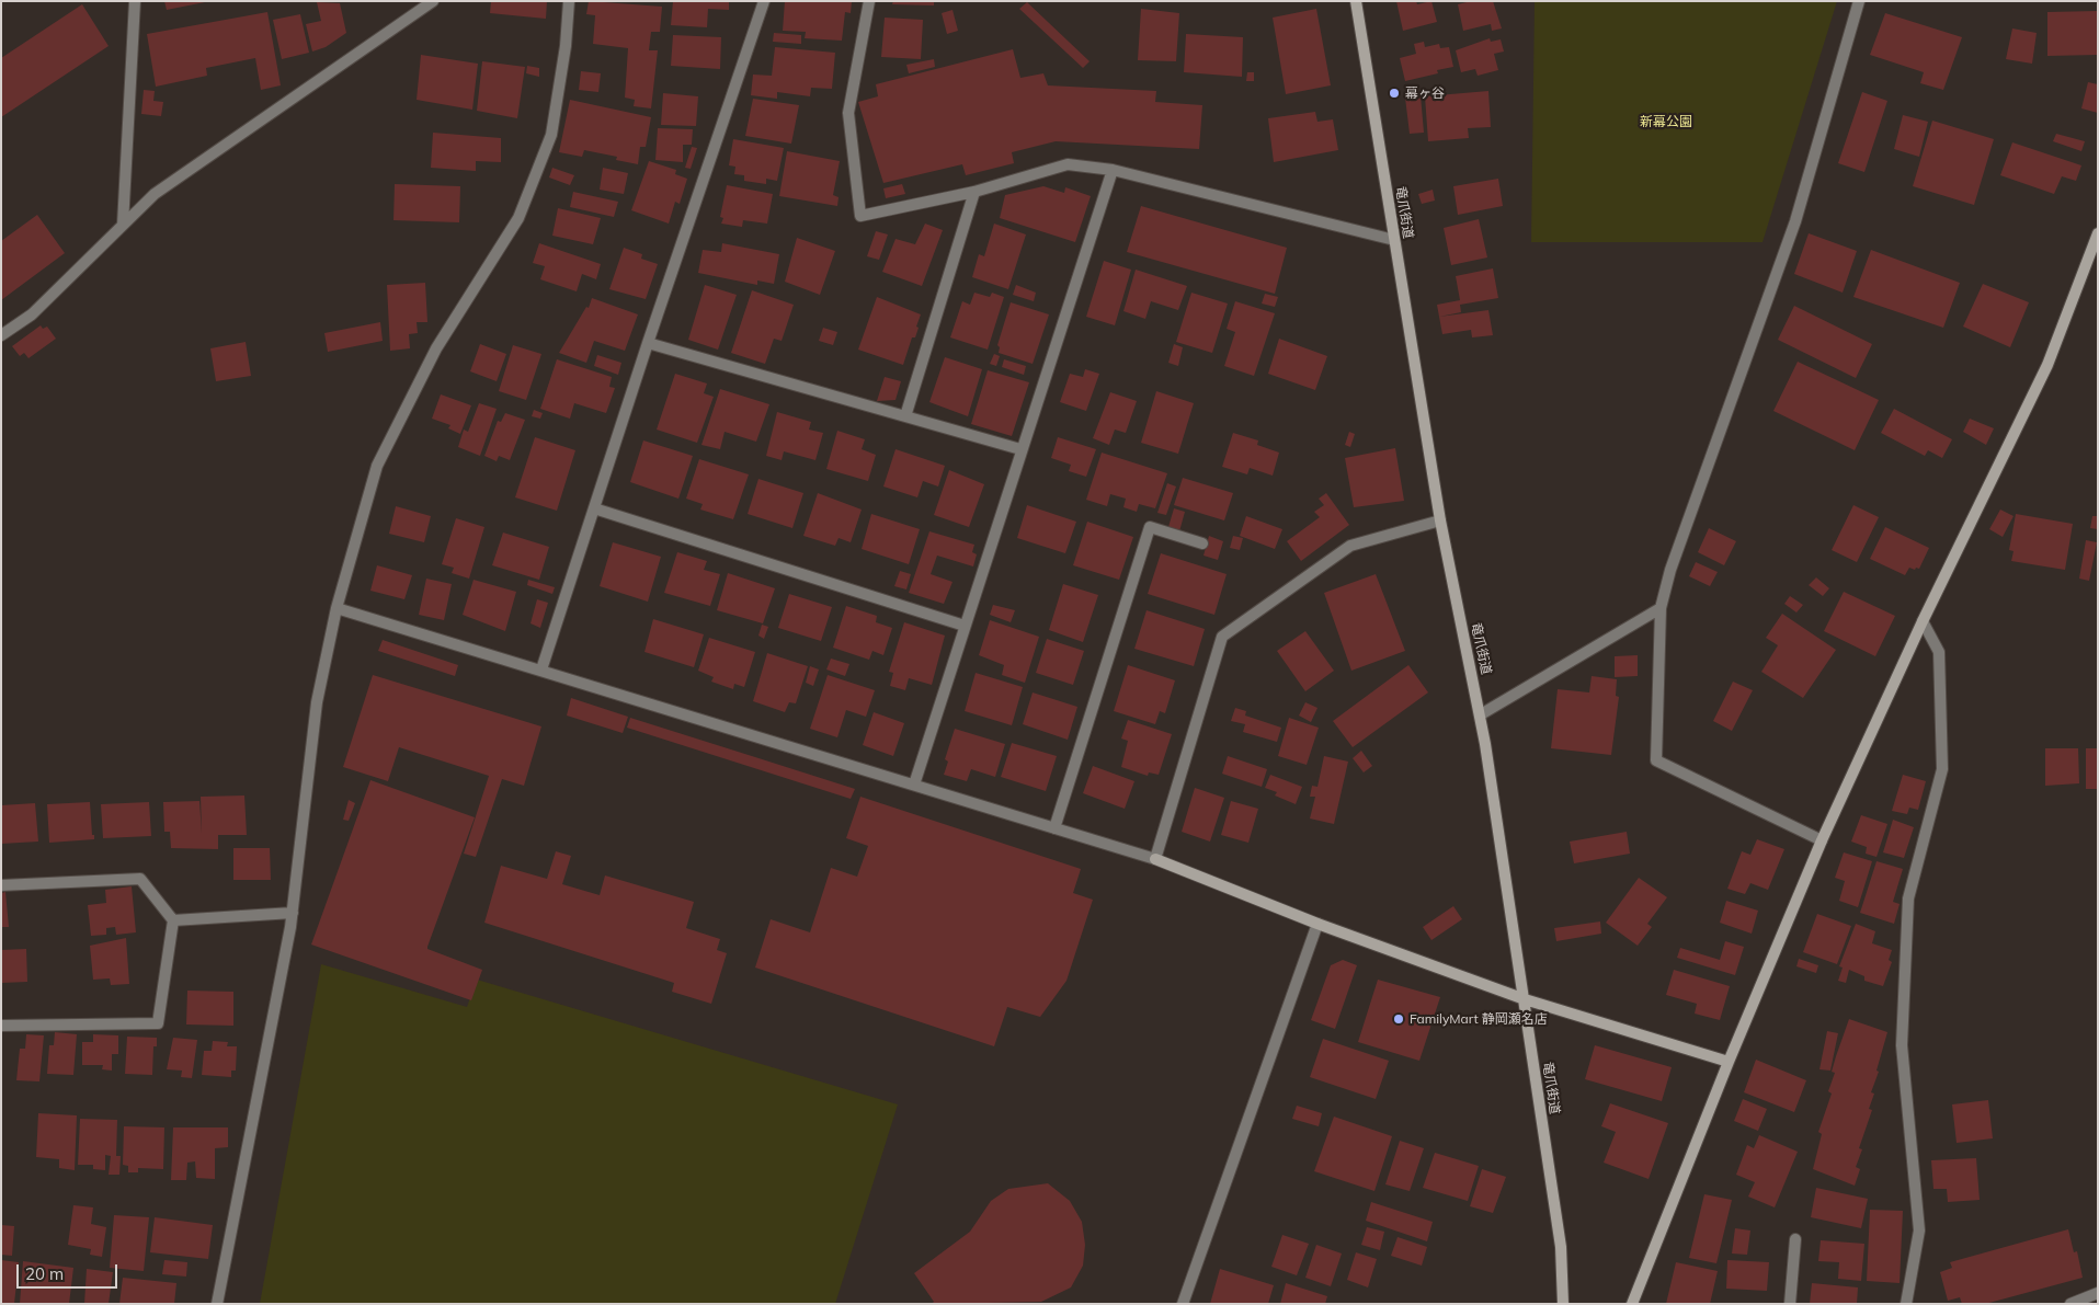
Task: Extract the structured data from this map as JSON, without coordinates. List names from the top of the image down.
{
  "streets": {
    "street": ["竜爪街道"]
  },
  "parks": ["新幕公園"],
  "places": ["幕ヶ谷", "FamilyMart 静岡瀬名店"],
  "scale_bar": "20 m"
}
